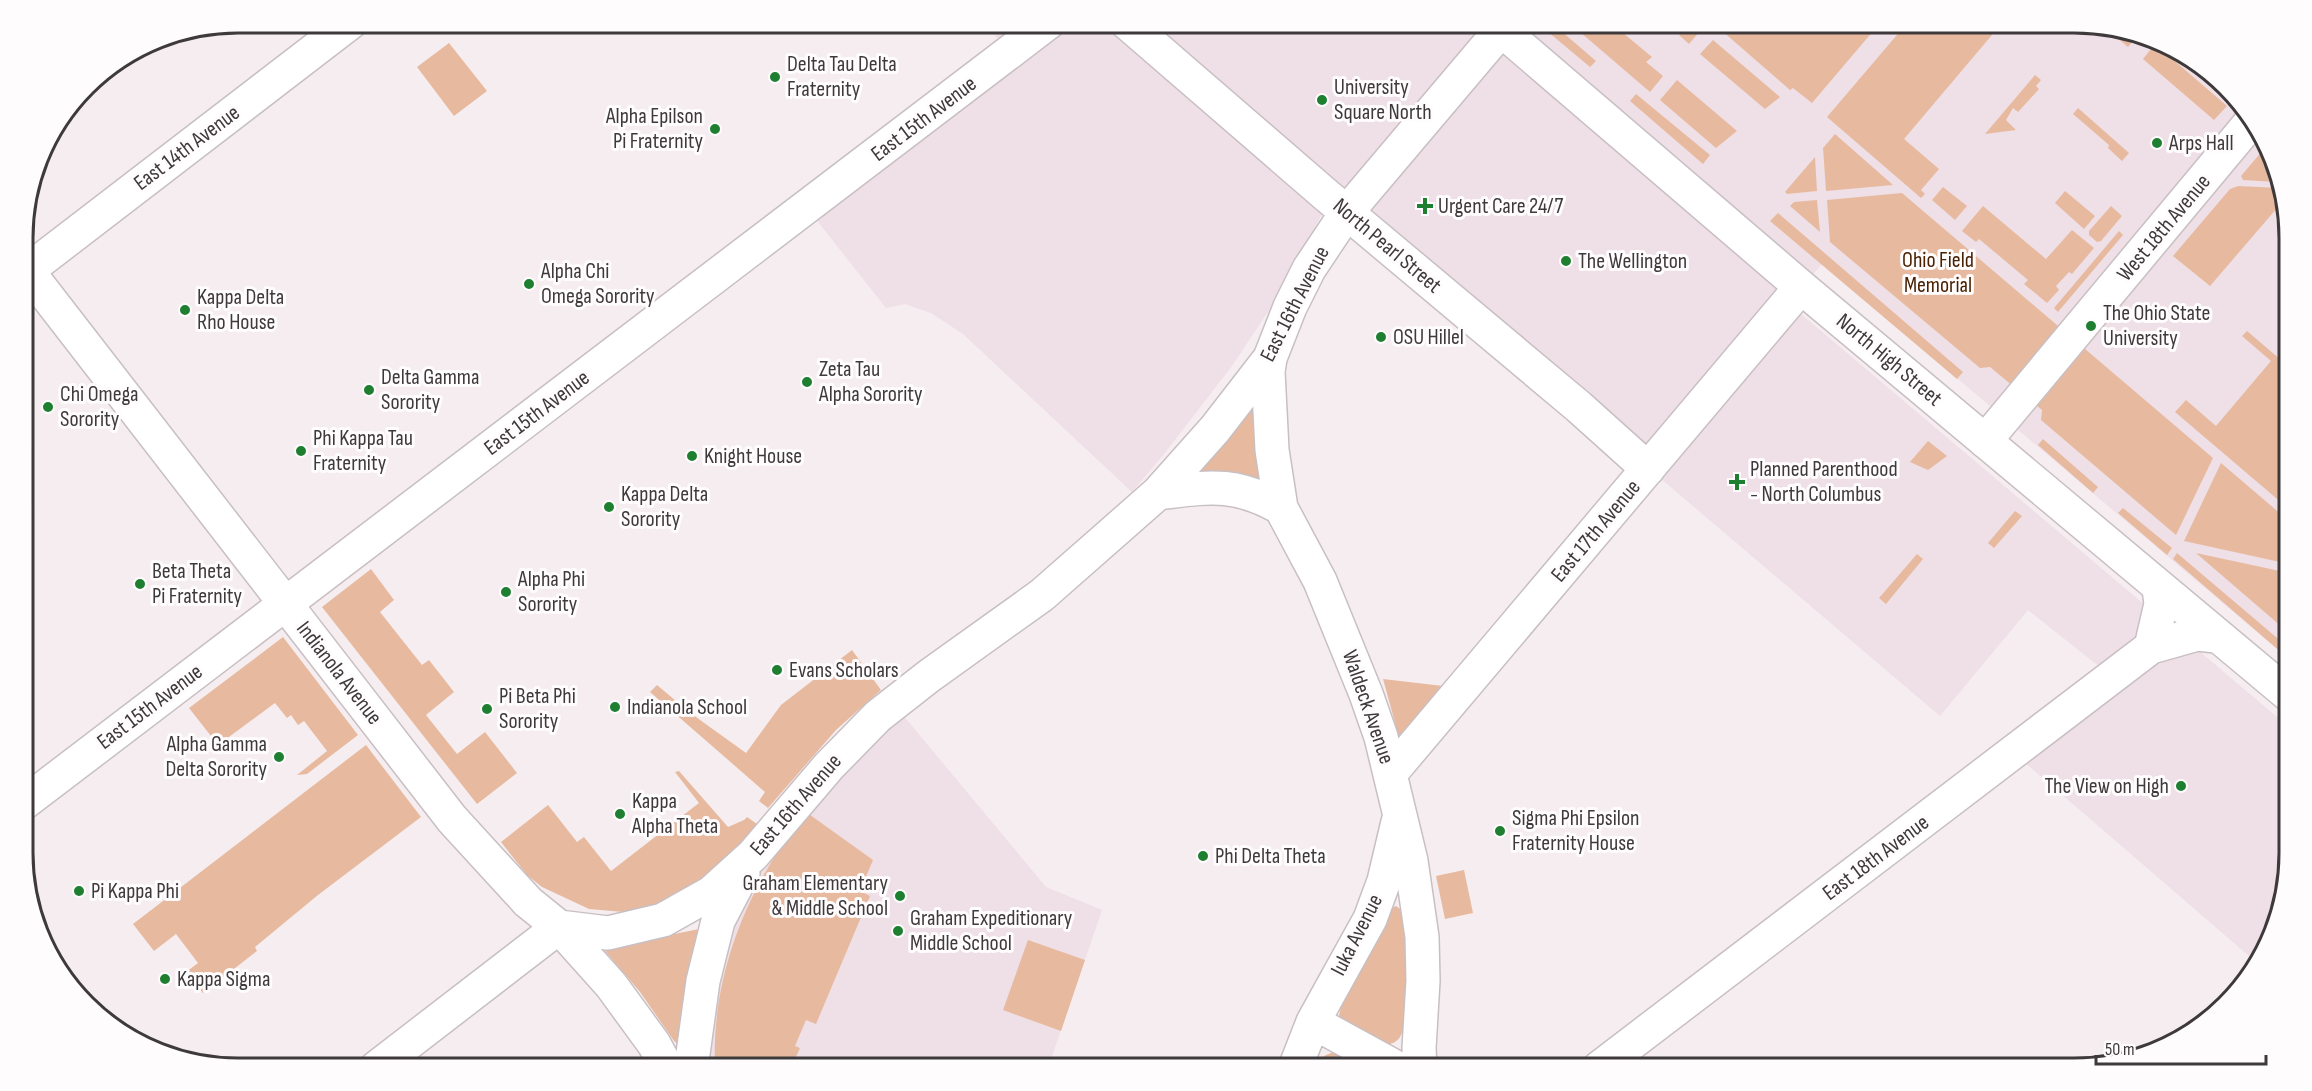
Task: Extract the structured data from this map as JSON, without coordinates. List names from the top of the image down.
{
  "streets": {
    "street": [
      "East 15th Avenue",
      "East 14th Avenue",
      "West 18th Avenue",
      "North Pearl Street",
      "East 16th Avenue",
      "North High Street",
      "East 17th Avenue",
      "Indianola Avenue",
      "Waldeck Avenue",
      "East 18th Avenue",
      "Iuka Avenue"
    ]
  },
  "crossings": [
    ["East 15th Avenue", "Indianola Avenue"],
    ["West 18th Avenue", "North High Street"],
    ["North Pearl Street", "East 16th Avenue"],
    ["North Pearl Street", "East 17th Avenue"],
    ["East 16th Avenue", "Indianola Avenue"],
    ["East 16th Avenue", "Waldeck Avenue"],
    ["North High Street", "East 17th Avenue"],
    ["North High Street", "East 18th Avenue"],
    ["East 17th Avenue", "Waldeck Avenue"],
    ["Waldeck Avenue", "Iuka Avenue"]
  ],
  "parks": ["Ohio Field Memorial"],
  "places": {
    "other": [
      "Delta Tau Delta Fraternity",
      "University Square North",
      "Alpha Epilson Pi Fraternity",
      "Arps Hall",
      "The Wellington",
      "Alpha Chi Omega Sorority",
      "Kappa Delta Rho House",
      "The Ohio State University",
      "OSU Hillel",
      "Zeta Tau Alpha Sorority",
      "Delta Gamma Sorority",
      "Chi Omega Sorority",
      "Phi Kappa Tau Fraternity",
      "Knight House",
      "Kappa Delta Sorority",
      "Beta Theta Pi Fraternity",
      "Alpha Phi Sorority",
      "Evans Scholars",
      "Indianola School",
      "Pi Beta Phi Sorority",
      "Alpha Gamma Delta Sorority",
      "The View on High",
      "Kappa Alpha Theta",
      "Sigma Phi Epsilon Fraternity House",
      "Phi Delta Theta",
      "Pi Kappa Phi",
      "Graham Elementary & Middle School",
      "Graham Expeditionary Middle School",
      "Kappa Sigma"
    ],
    "health": ["Urgent Care 24/7", "Planned Parenthood - North Columbus"]
  },
  "scale_bar": "50 m"
}
